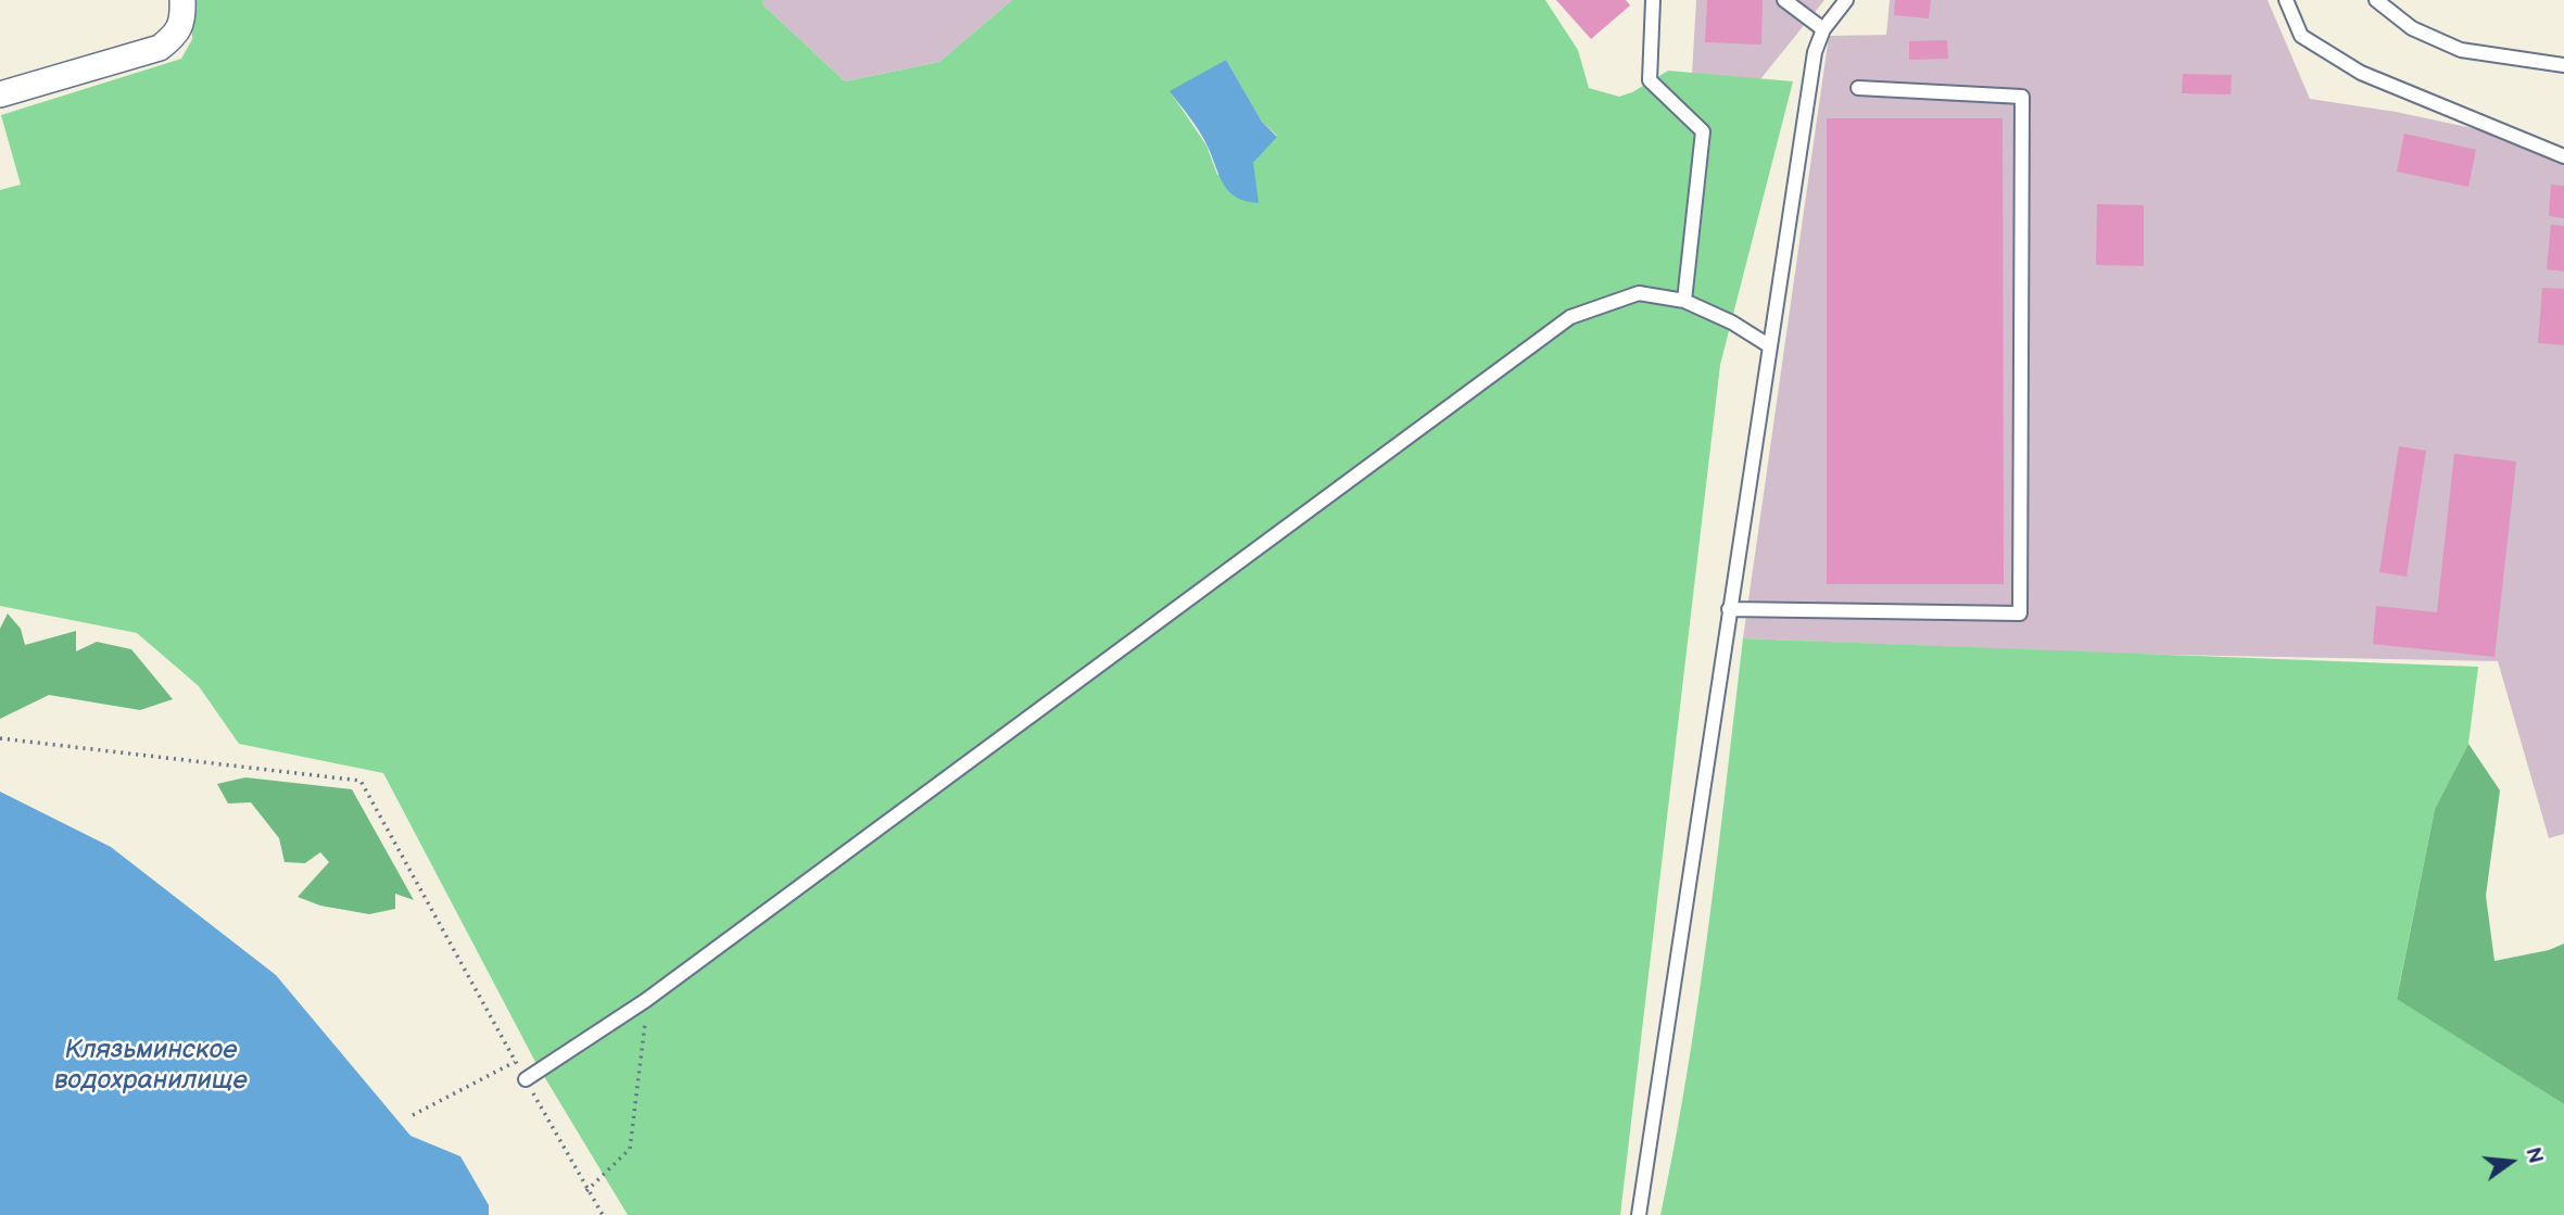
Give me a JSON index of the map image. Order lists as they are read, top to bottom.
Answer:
{
  "water": ["Клязьминское водохранилище"],
  "north": "right"
}
